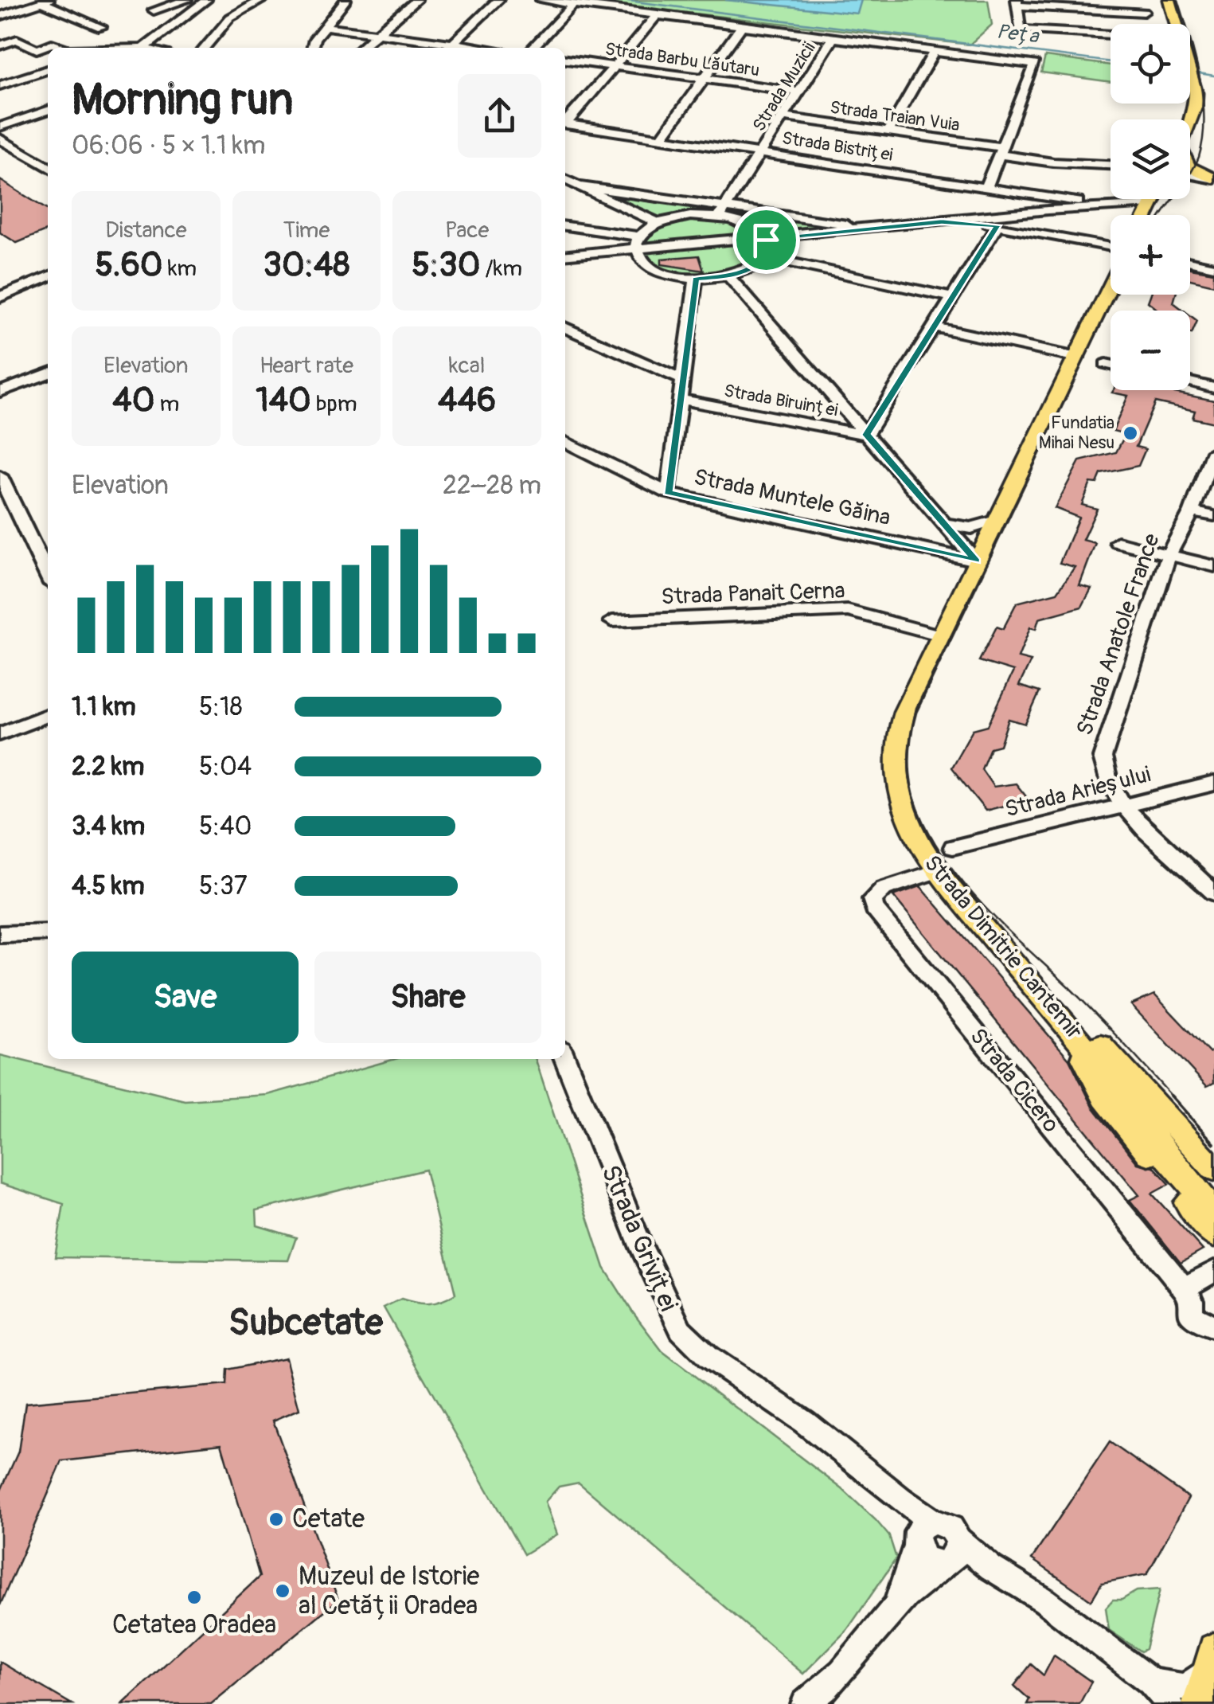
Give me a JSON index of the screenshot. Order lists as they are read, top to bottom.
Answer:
{
  "streets": {
    "main road": ["Strada Dimitrie Cantemir"],
    "street": [
      "Strada Barbu Lăutaru",
      "Strada Muzicii",
      "Strada Traian Vuia",
      "Strada Bistriței",
      "Strada Biruinței",
      "Strada Muntele Găina",
      "Strada Panait Cerna",
      "Strada Anatole France",
      "Strada Arieșului",
      "Strada Cicero",
      "Strada Griviței"
    ]
  },
  "crossings": [
    ["Strada Barbu Lăutaru", "Strada Muzicii"],
    ["Strada Muzicii", "Strada Traian Vuia"],
    ["Strada Muzicii", "Strada Bistriței"],
    ["Strada Muntele Găina", "Strada Dimitrie Cantemir"],
    ["Strada Panait Cerna", "Strada Dimitrie Cantemir"],
    ["Strada Anatole France", "Strada Arieșului"],
    ["Strada Dimitrie Cantemir", "Strada Cicero"]
  ],
  "districts": ["Subcetate"],
  "water": ["Peța"],
  "places": [
    "Fundatia Mihai Nesu",
    "Cetate",
    "Muzeul de Istorie al Cetății Oradea",
    "Cetatea Oradea"
  ],
  "page": {
    "map_buttons": ["+", "−"],
    "heading": ["Morning run", "06:06 · 5 × 1.1 km"],
    "stats": [
      ["Distance", "5.60 km"],
      ["Time", "30:48"],
      ["Pace", "5:30 /km"],
      ["Elevation", "40 m"],
      ["Heart rate", "140 bpm"],
      ["kcal", "446"]
    ],
    "chart": ["Elevation", "22–28 m"],
    "list": [
      {
        "name": "1.1 km",
        "note": "5:18"
      },
      {
        "name": "2.2 km",
        "note": "5:04"
      },
      {
        "name": "3.4 km",
        "note": "5:40"
      },
      {
        "name": "4.5 km",
        "note": "5:37"
      }
    ],
    "buttons": ["Save", "Share"]
  }
}
